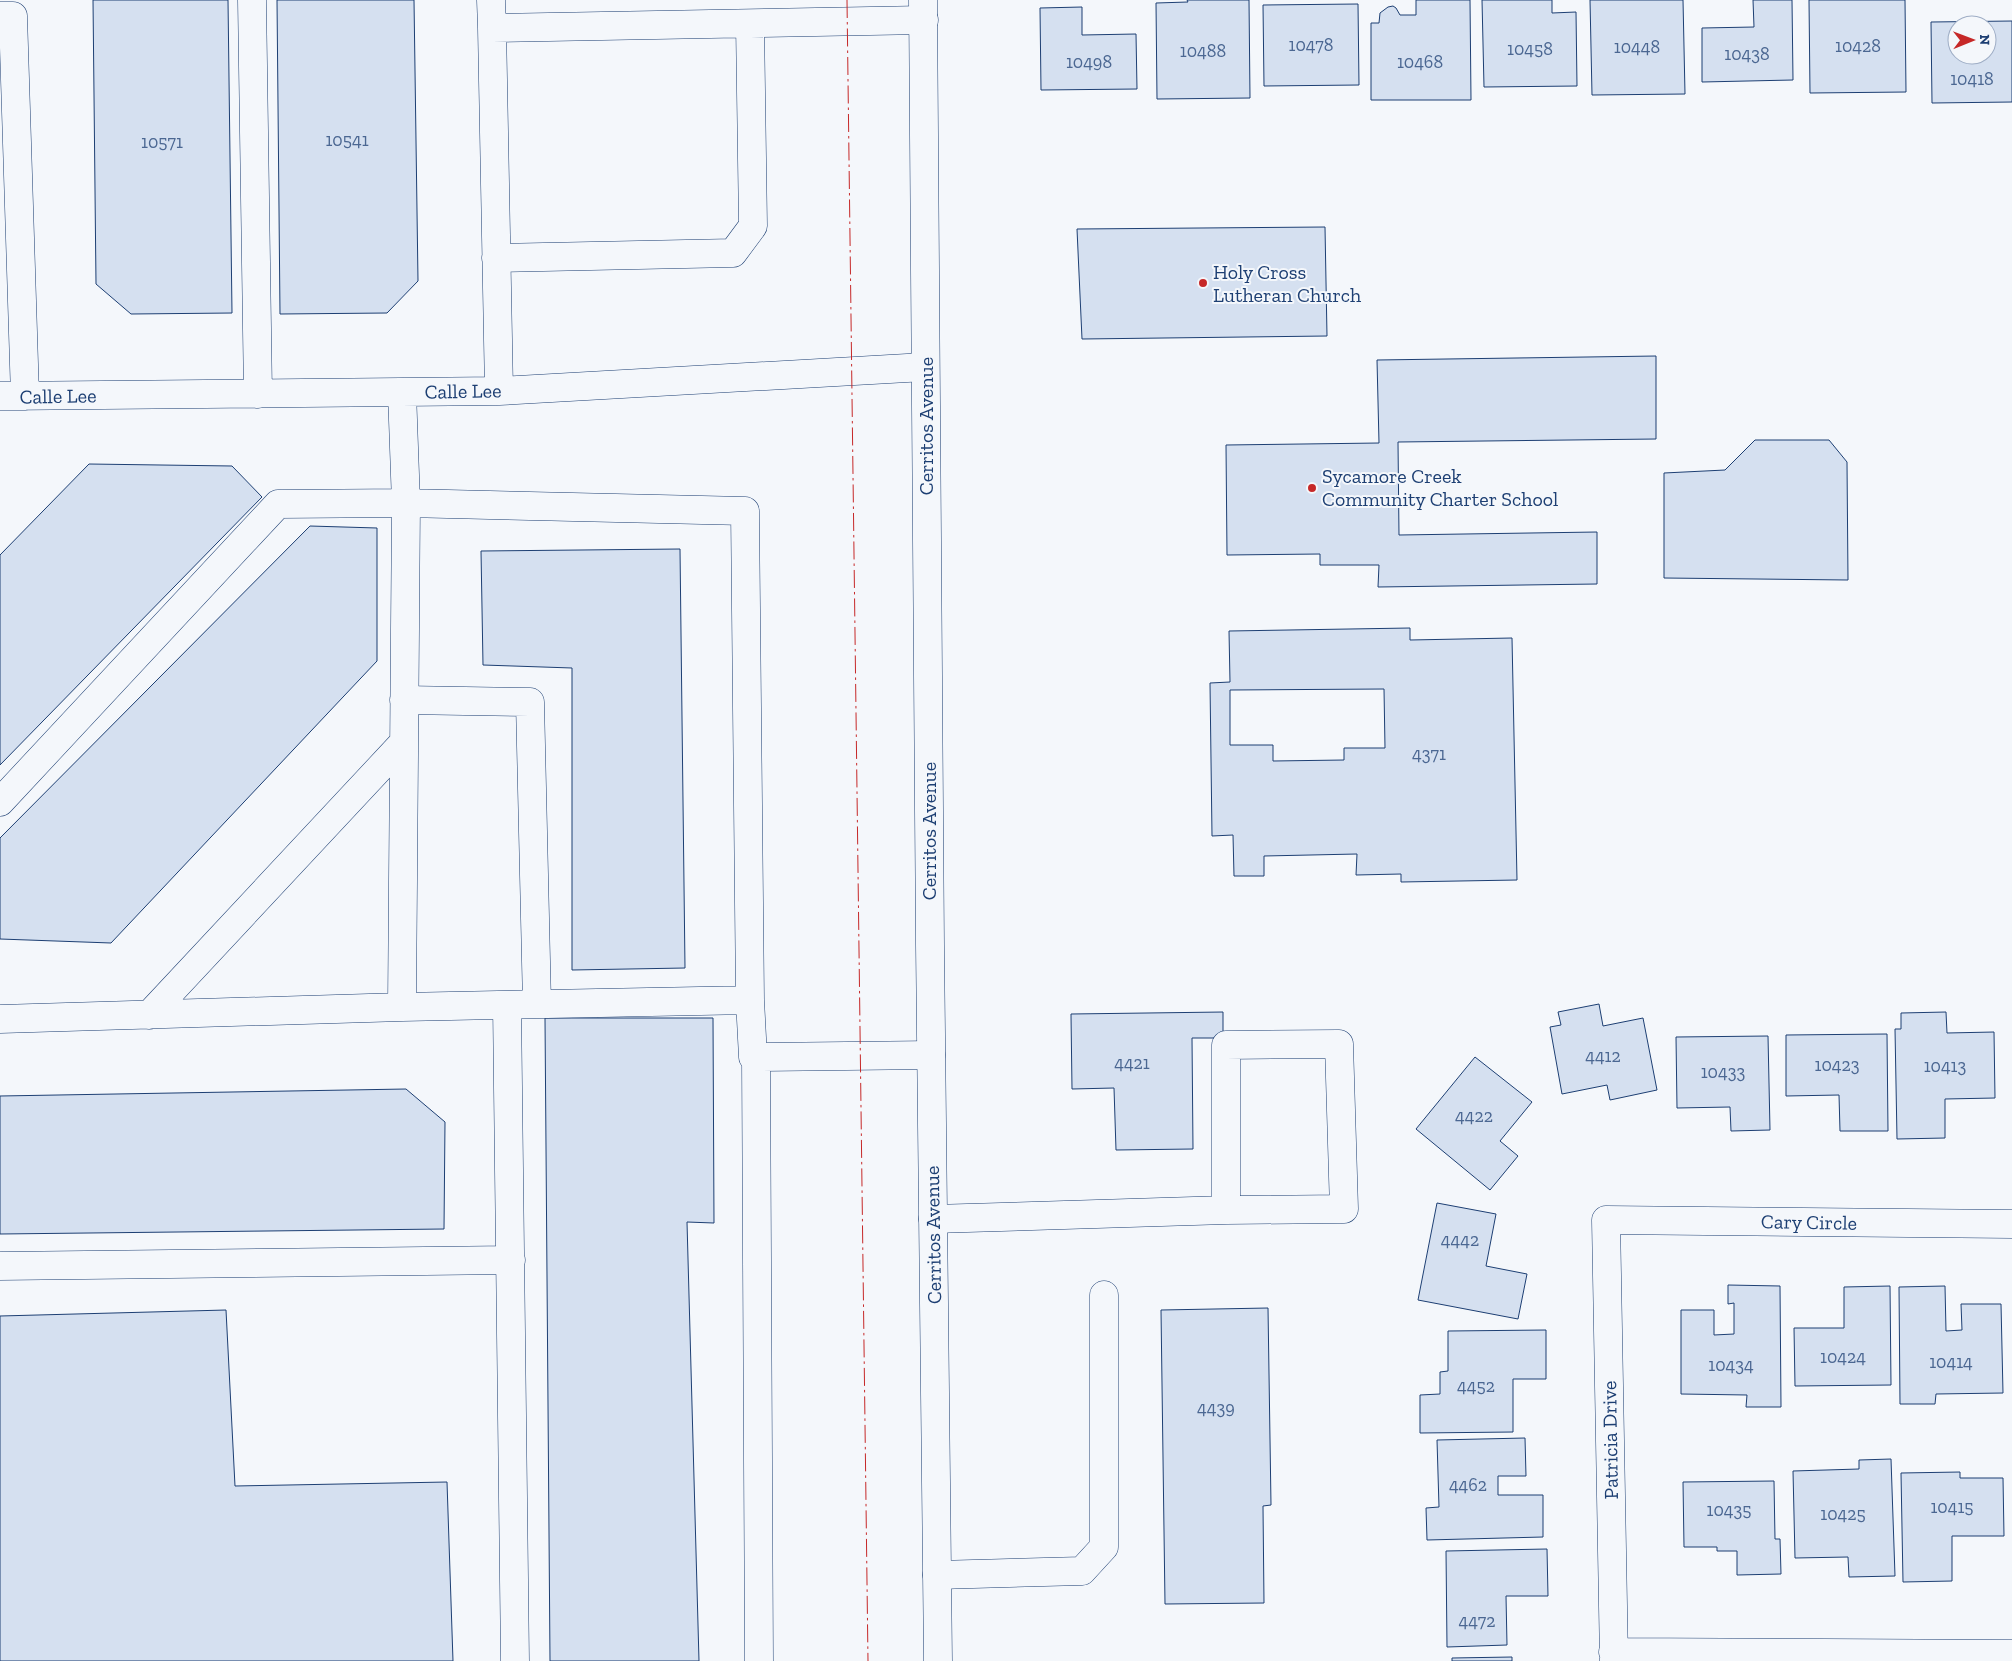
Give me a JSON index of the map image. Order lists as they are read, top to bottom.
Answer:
{
  "streets": {
    "street": [
      "Calle Lee",
      "Cerritos Avenue",
      "Cary Circle",
      "Patricia Drive"
    ]
  },
  "crossings": [
    ["Calle Lee", "Cerritos Avenue"],
    ["Cary Circle", "Patricia Drive"]
  ],
  "places": ["Holy Cross Lutheran Church", "Sycamore Creek Community Charter School"],
  "house_numbers": [
    "10478",
    "10428",
    "10448",
    "10458",
    "10488",
    "10438",
    "10498",
    "10468",
    "10418",
    "10541",
    "10571",
    "4371",
    "4412",
    "4421",
    "10423",
    "10413",
    "10433",
    "4422",
    "4442",
    "10424",
    "10414",
    "10434",
    "4452",
    "4439",
    "4462",
    "10415",
    "10435",
    "10425",
    "4472"
  ],
  "north": "right"
}
